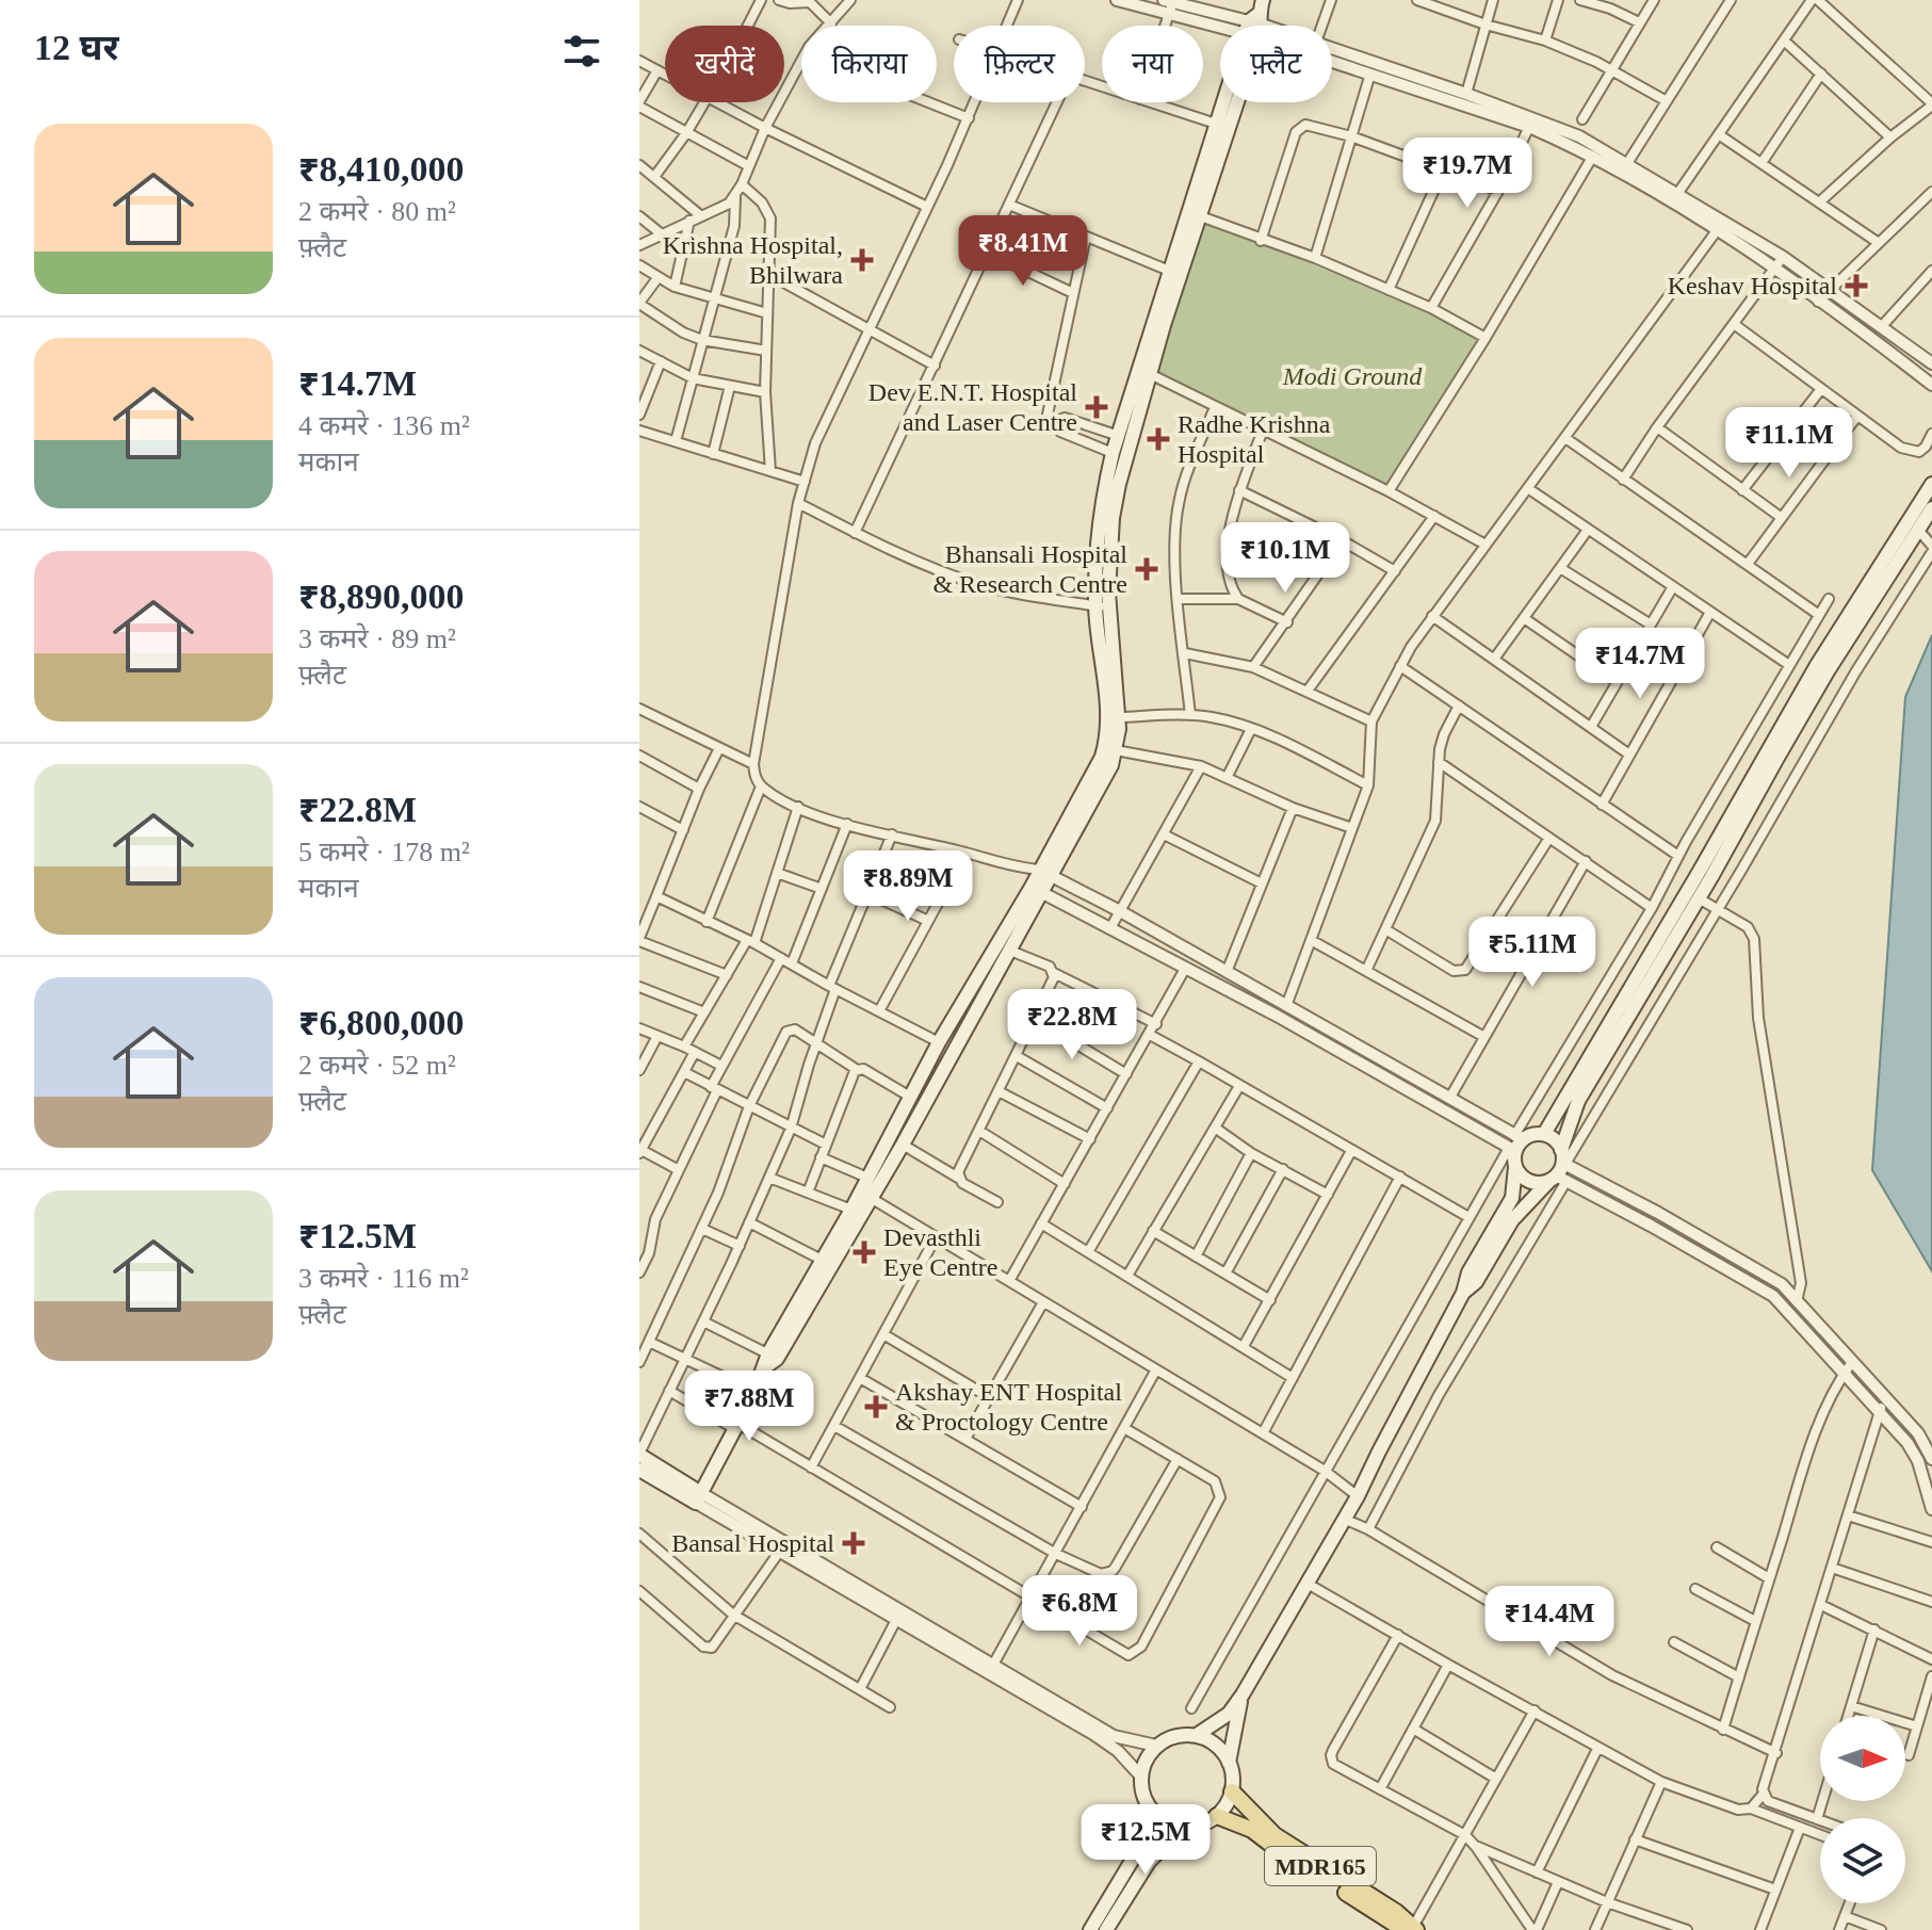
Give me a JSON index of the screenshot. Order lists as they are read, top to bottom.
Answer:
{
  "streets": {
    "main road": ["MDR165"]
  },
  "parks": ["Modi Ground"],
  "places": {
    "health": [
      "Krishna Hospital, Bhilwara",
      "Keshav Hospital",
      "Dev E.N.T. Hospital and Laser Centre",
      "Radhe Krishna Hospital",
      "Bhansali Hospital & Research Centre",
      "Devasthli Eye Centre",
      "Akshay ENT Hospital & Proctology Centre",
      "Bansal Hospital"
    ]
  },
  "north": "right",
  "page": {
    "heading": "12 घर",
    "chip": [
      "खरीदें",
      "किराया",
      "फ़िल्टर",
      "नया",
      "फ़्लैट"
    ],
    "list": [
      {
        "name": "₹8,410,000",
        "note": "2 कमरे · 80 m² · फ़्लैट"
      },
      {
        "name": "₹14.7M",
        "note": "4 कमरे · 136 m² · मकान"
      },
      {
        "name": "₹8,890,000",
        "note": "3 कमरे · 89 m² · फ़्लैट"
      },
      {
        "name": "₹22.8M",
        "note": "5 कमरे · 178 m² · मकान"
      },
      {
        "name": "₹6,800,000",
        "note": "2 कमरे · 52 m² · फ़्लैट"
      },
      {
        "name": "₹12.5M",
        "note": "3 कमरे · 116 m² · फ़्लैट"
      }
    ],
    "price": [
      "₹19.7M",
      "₹8.41M",
      "₹11.1M",
      "₹10.1M",
      "₹14.7M",
      "₹8.89M",
      "₹5.11M",
      "₹22.8M",
      "₹7.88M",
      "₹6.8M",
      "₹14.4M",
      "₹12.5M"
    ]
  }
}
